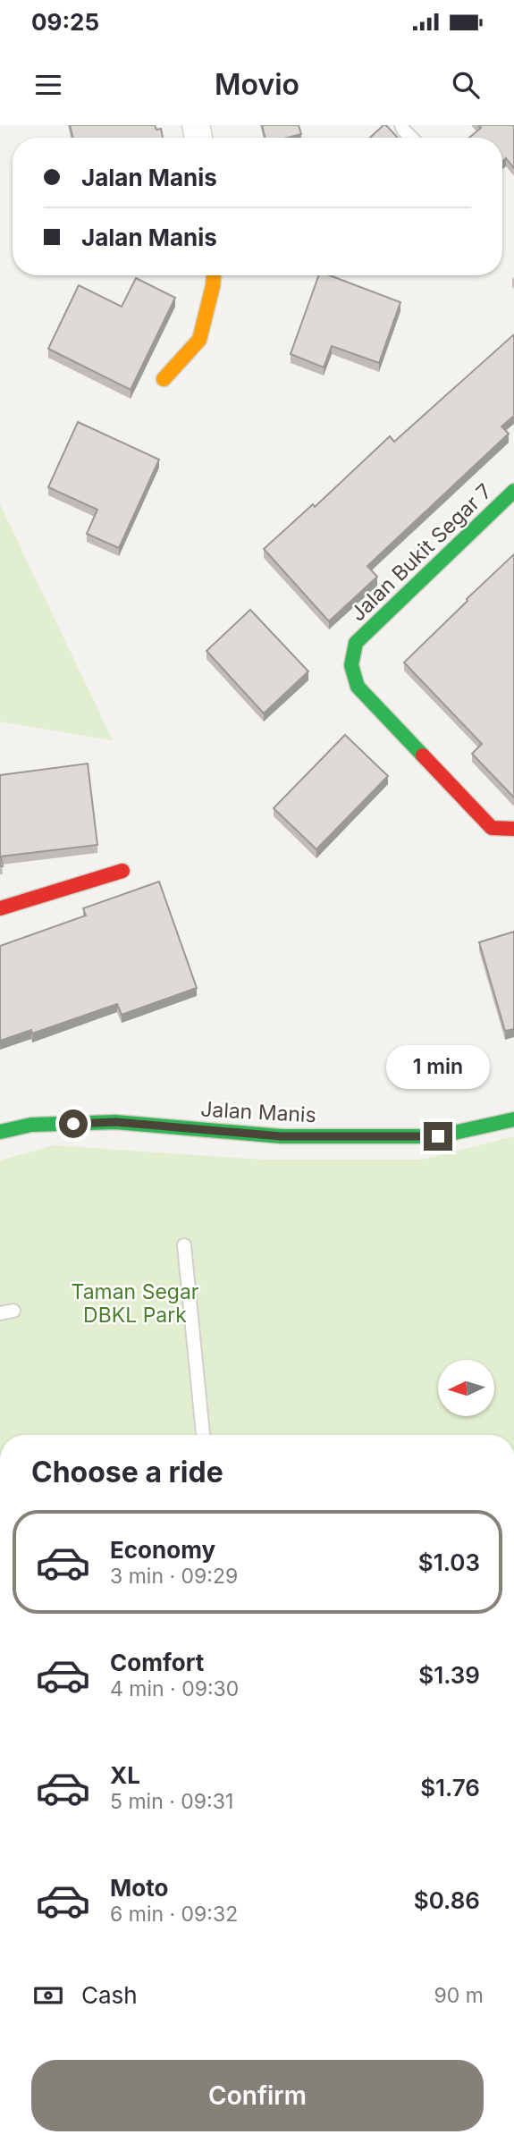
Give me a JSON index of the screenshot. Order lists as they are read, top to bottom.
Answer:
{
  "streets": {
    "street": ["Jalan Bukit Segar 7", "Jalan Manis"]
  },
  "parks": ["Taman Segar DBKL Park"],
  "north": "left",
  "page": {
    "status": "09:25",
    "header": "Movio",
    "banner": ["Jalan Manis", "Jalan Manis"],
    "bubble": "1 min",
    "heading": "Choose a ride",
    "list": [
      {
        "name": "Economy",
        "note": "3 min · 09:29",
        "value": "$1.03"
      },
      {
        "name": "Comfort",
        "note": "4 min · 09:30",
        "value": "$1.39"
      },
      {
        "name": "XL",
        "note": "5 min · 09:31",
        "value": "$1.76"
      },
      {
        "name": "Moto",
        "note": "6 min · 09:32",
        "value": "$0.86"
      }
    ],
    "pay": ["Cash", "90 m"],
    "buttons": "Confirm"
  }
}
